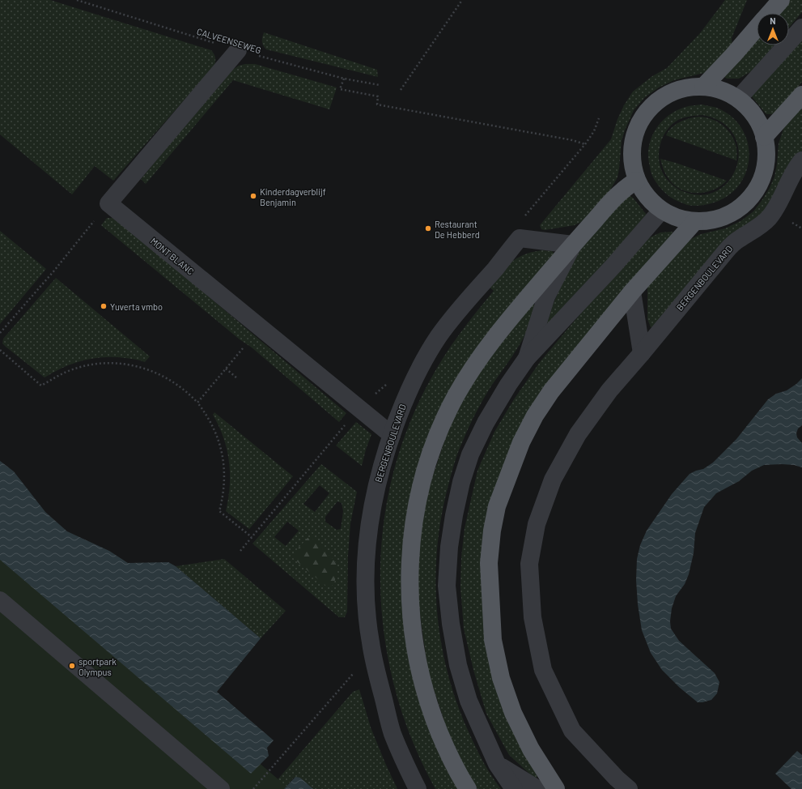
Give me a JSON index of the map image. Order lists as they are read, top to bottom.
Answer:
{
  "streets": {
    "street": ["MONT BLANC", "BERGENBOULEVARD"],
    "path": ["CALVEENSEWEG"]
  },
  "crossings": [
    ["MONT BLANC", "BERGENBOULEVARD"]
  ],
  "places": [
    "Kinderdagverblijf Benjamin",
    "Restaurant De Hebberd",
    "Yuverta vmbo",
    "sportpark Olympus"
  ],
  "north": "top"
}
